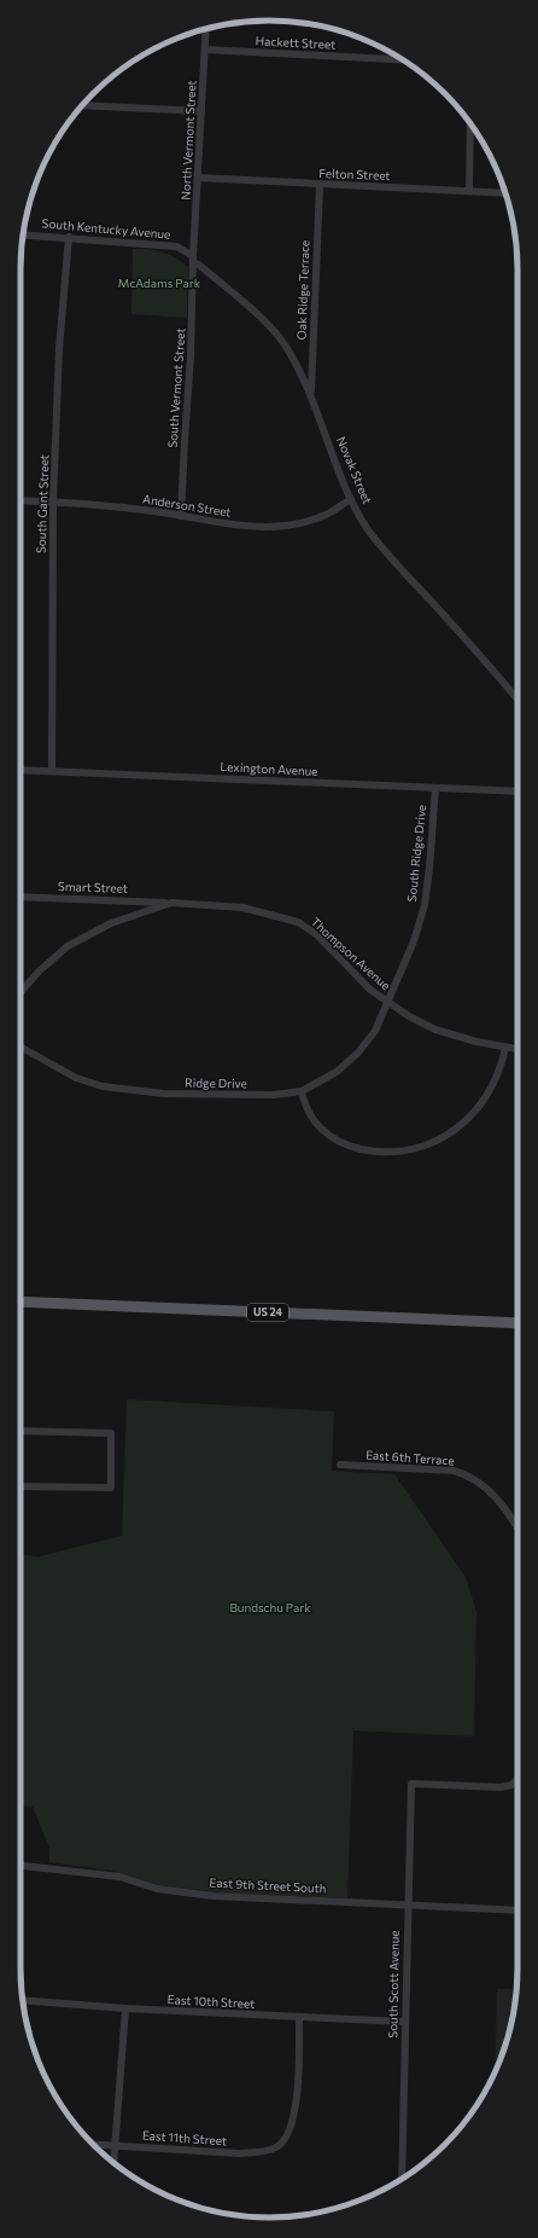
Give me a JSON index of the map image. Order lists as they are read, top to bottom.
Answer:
{
  "streets": {
    "main road": ["US 24"],
    "street": [
      "Hackett Street",
      "North Vermont Street",
      "Felton Street",
      "South Kentucky Avenue",
      "Oak Ridge Terrace",
      "South Vermont Street",
      "Novak Street",
      "South Gant Street",
      "Anderson Street",
      "Lexington Avenue",
      "South Ridge Drive",
      "Smart Street",
      "Thompson Avenue",
      "Ridge Drive",
      "East 6th Terrace",
      "East 9th Street South",
      "South Scott Avenue",
      "East 10th Street",
      "East 11th Street"
    ]
  },
  "crossings": [
    ["Hackett Street", "North Vermont Street"],
    ["North Vermont Street", "Felton Street"],
    ["North Vermont Street", "South Kentucky Avenue"],
    ["North Vermont Street", "South Vermont Street"],
    ["North Vermont Street", "Novak Street"],
    ["Felton Street", "Oak Ridge Terrace"],
    ["South Kentucky Avenue", "South Vermont Street"],
    ["South Kentucky Avenue", "Novak Street"],
    ["South Kentucky Avenue", "South Gant Street"],
    ["Oak Ridge Terrace", "Novak Street"],
    ["South Vermont Street", "Novak Street"],
    ["South Vermont Street", "Anderson Street"],
    ["Novak Street", "Anderson Street"],
    ["South Gant Street", "Anderson Street"],
    ["South Gant Street", "Lexington Avenue"],
    ["Lexington Avenue", "South Ridge Drive"],
    ["South Ridge Drive", "Thompson Avenue"],
    ["South Ridge Drive", "Ridge Drive"],
    ["Smart Street", "Thompson Avenue"],
    ["Thompson Avenue", "Ridge Drive"],
    ["East 9th Street South", "South Scott Avenue"],
    ["South Scott Avenue", "East 10th Street"],
    ["East 10th Street", "East 11th Street"]
  ],
  "parks": ["McAdams Park", "Bundschu Park"]
}
